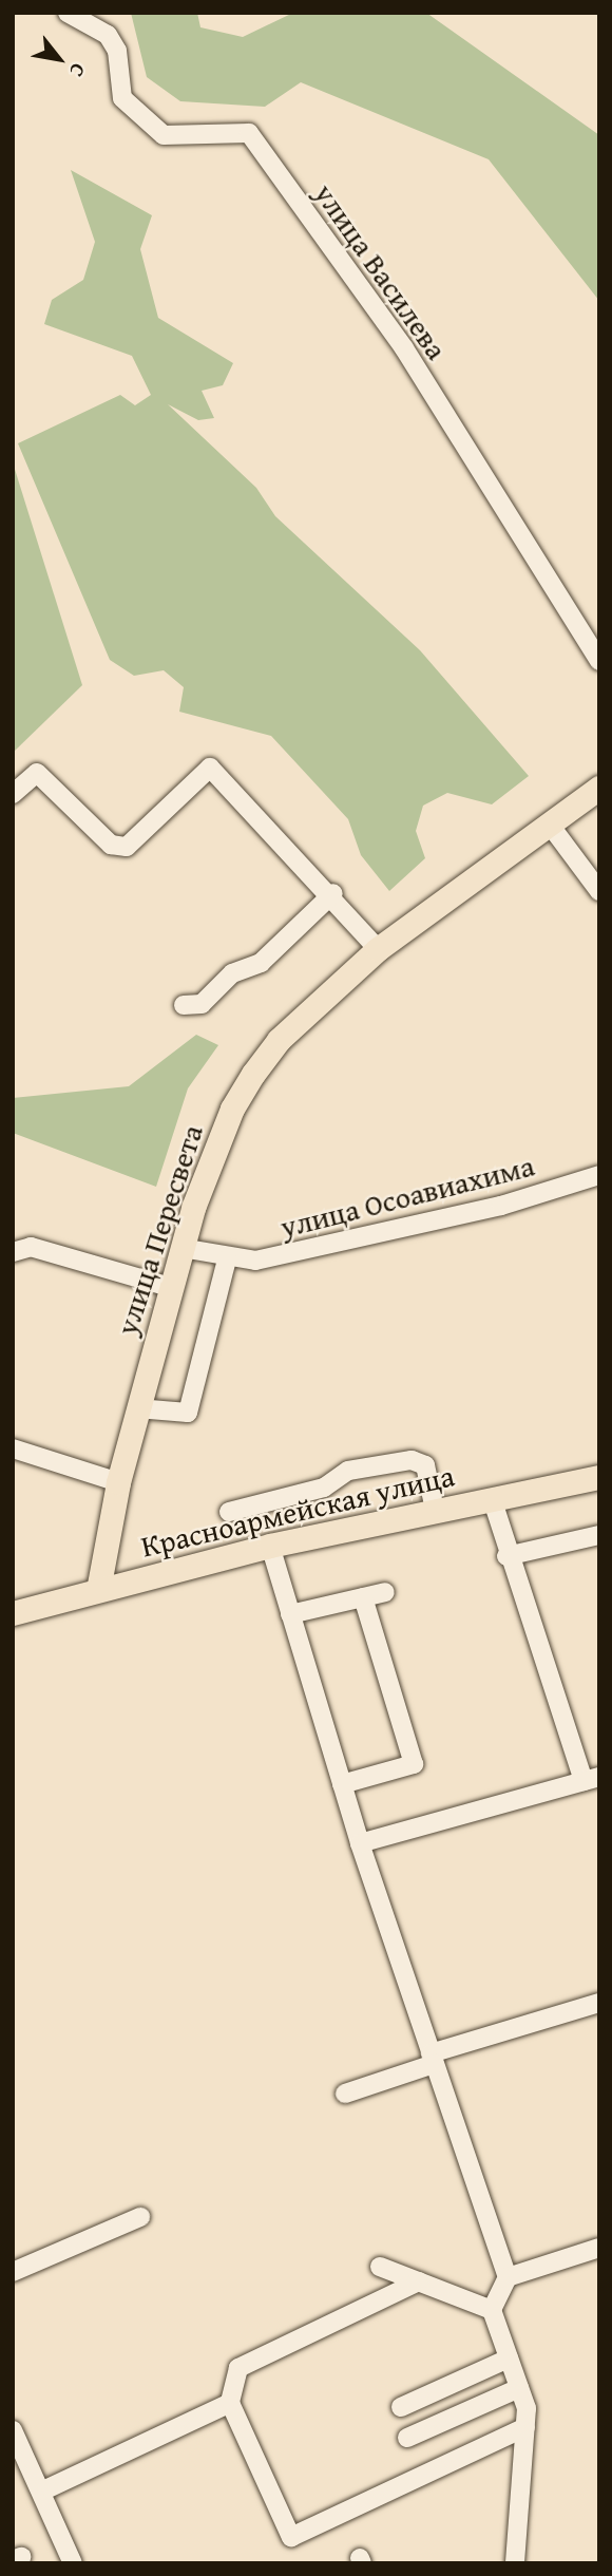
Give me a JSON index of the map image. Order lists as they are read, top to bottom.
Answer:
{
  "streets": {
    "main road": ["улица Пересвета", "Красноармейская улица"],
    "street": ["улица Василева", "улица Осоавиахима"]
  },
  "crossings": [
    ["улица Осоавиахима", "улица Пересвета"],
    ["улица Пересвета", "Красноармейская улица"]
  ],
  "north": "bottom right"
}
